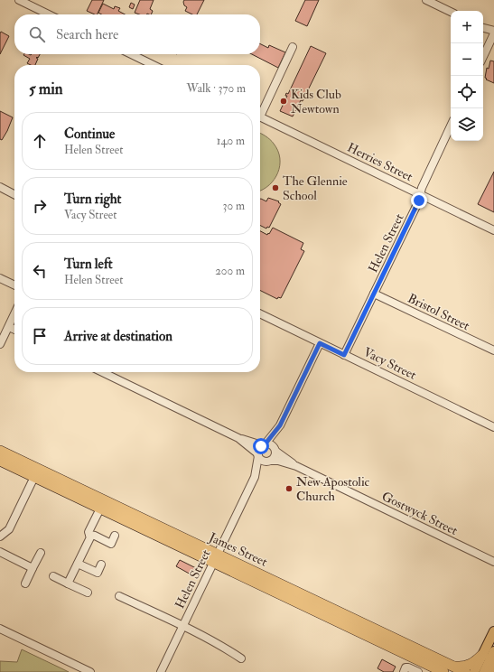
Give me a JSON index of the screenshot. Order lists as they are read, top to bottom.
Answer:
{
  "streets": {
    "highway": ["James Street"],
    "street": [
      "Herries Street",
      "Helen Street",
      "Bristol Street",
      "Vacy Street",
      "Gostwyck Street"
    ]
  },
  "crossings": [
    ["Herries Street", "Helen Street"],
    ["Helen Street", "Bristol Street"],
    ["Helen Street", "Vacy Street"],
    ["Helen Street", "Gostwyck Street"],
    ["Helen Street", "James Street"]
  ],
  "places": ["Kids Club Newtown", "The Glennie School", "New Apostolic Church"],
  "page": {
    "map_buttons": ["+", "−"],
    "search": "Search here",
    "heading": ["5 min", "Walk · 370 m"],
    "list": [
      ["Continue", "Helen Street", "140 m"],
      ["Turn right", "Vacy Street", "30 m"],
      ["Turn left", "Helen Street", "200 m"],
      "Arrive at destination"
    ]
  }
}
